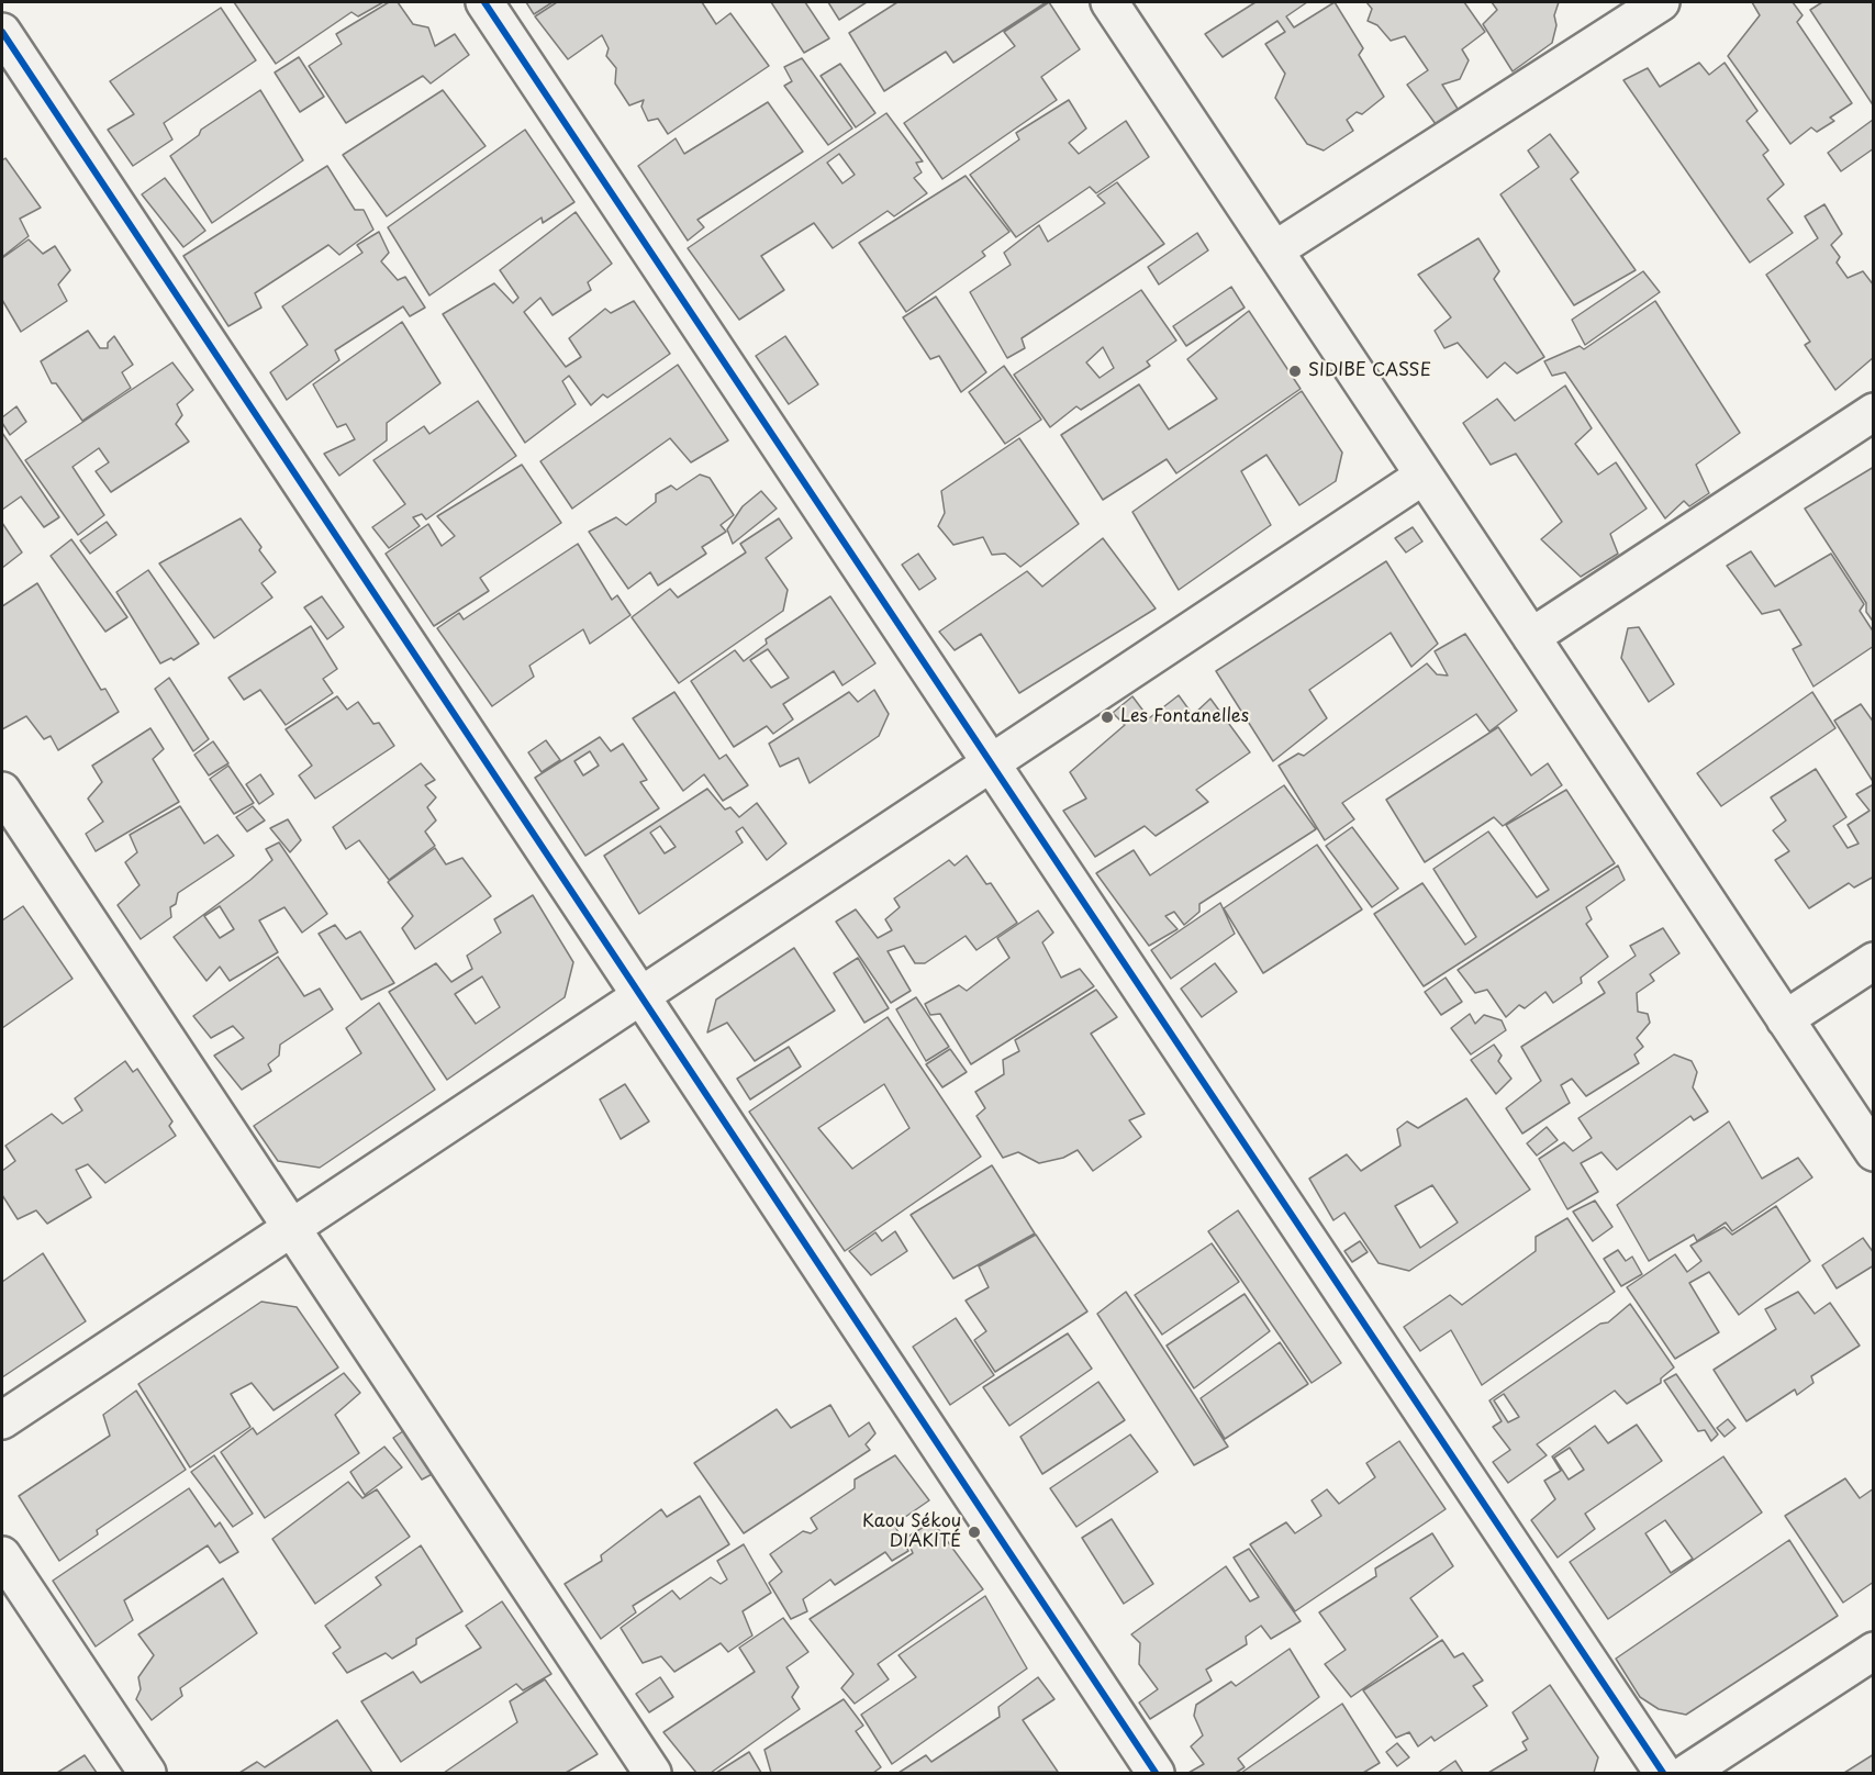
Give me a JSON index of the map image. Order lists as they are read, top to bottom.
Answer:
{
  "places": ["SIDIBE CASSE", "Les Fontanelles", "Kaou Sékou DIAKITÉ"]
}
